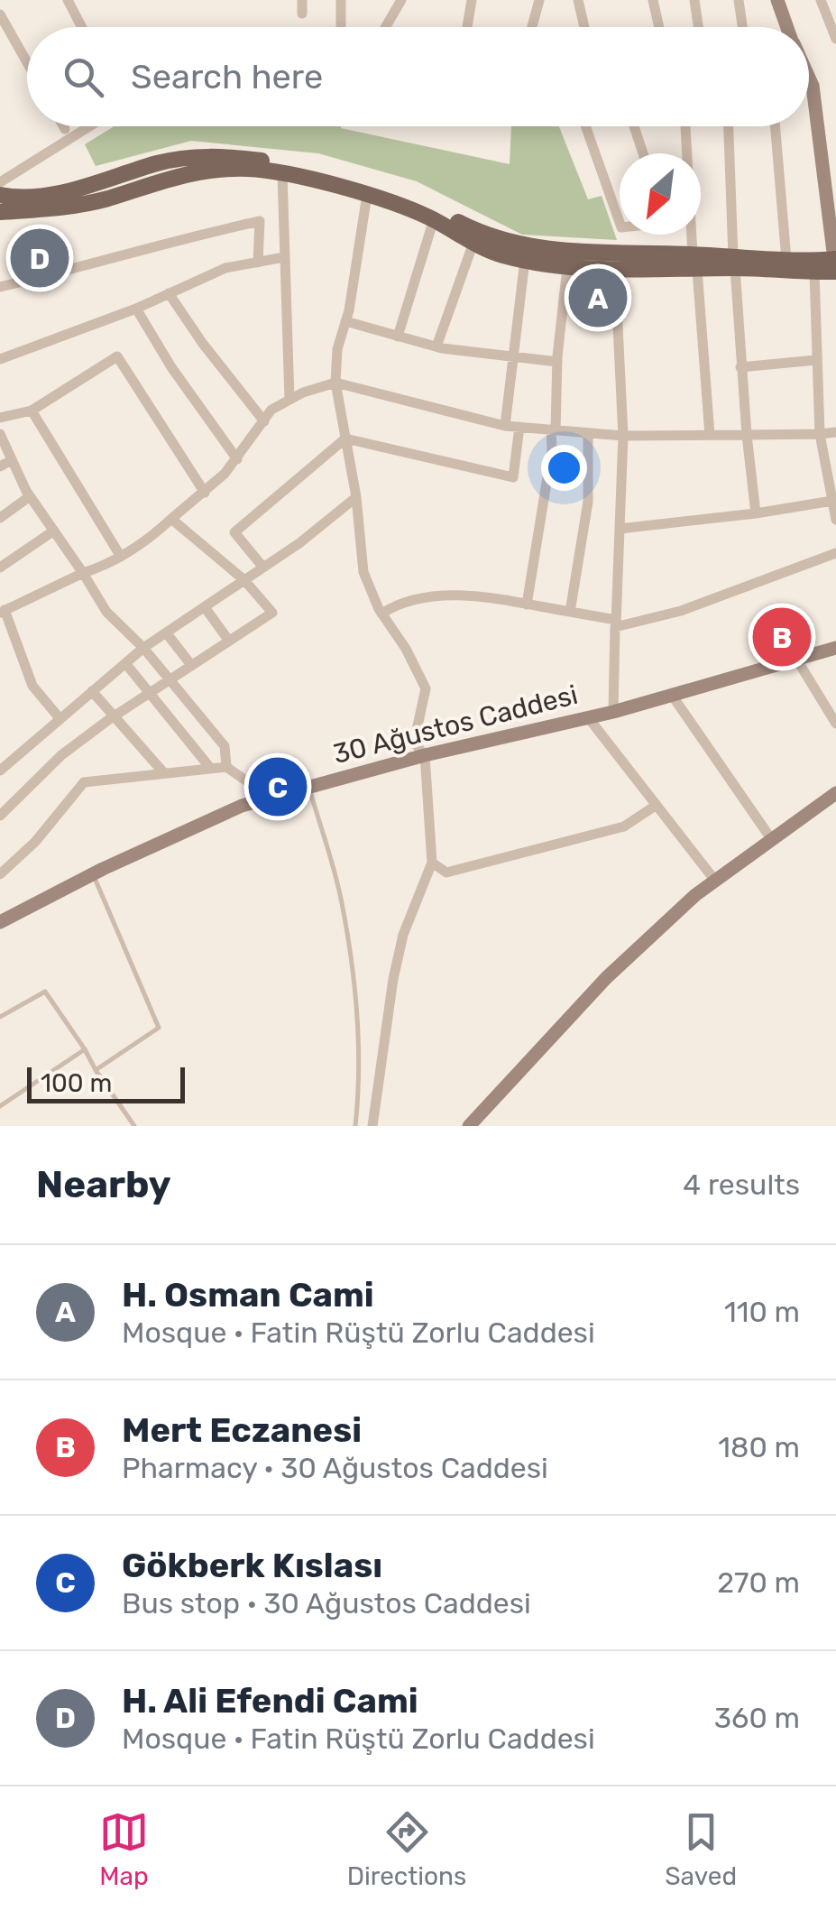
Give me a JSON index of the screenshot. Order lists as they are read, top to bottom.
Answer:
{
  "streets": {
    "main road": ["30 Ağustos Caddesi"]
  },
  "scale_bar": "100 m",
  "north": "bottom left",
  "page": {
    "search": "Search here",
    "pins": [
      "D",
      "A",
      "B",
      "C"
    ],
    "scale": "100 m",
    "heading": ["Nearby", "4 results"],
    "list": [
      {
        "mark": "A",
        "name": "H. Osman Cami",
        "note": "Mosque · Fatin Rüştü Zorlu Caddesi",
        "value": "110 m"
      },
      {
        "mark": "B",
        "name": "Mert Eczanesi",
        "note": "Pharmacy · 30 Ağustos Caddesi",
        "value": "180 m"
      },
      {
        "mark": "C",
        "name": "Gökberk Kıslası",
        "note": "Bus stop · 30 Ağustos Caddesi",
        "value": "270 m"
      },
      {
        "mark": "D",
        "name": "H. Ali Efendi Cami",
        "note": "Mosque · Fatin Rüştü Zorlu Caddesi",
        "value": "360 m"
      }
    ],
    "nav": ["Map", "Directions", "Saved"]
  }
}
